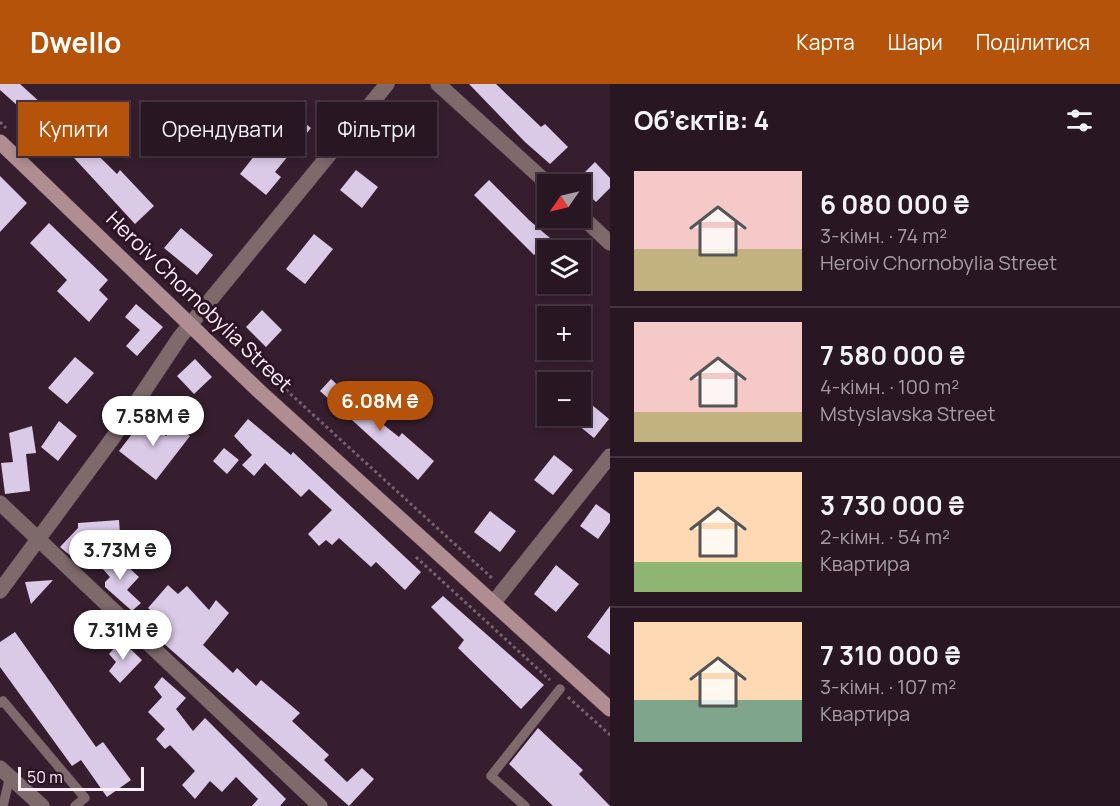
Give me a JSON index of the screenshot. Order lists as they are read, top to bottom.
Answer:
{
  "streets": {
    "main road": ["Heroiv Chornobylia Street"]
  },
  "scale_bar": "50 m",
  "north": "bottom left",
  "page": {
    "header": "Dwello",
    "nav": ["Карта", "Шари", "Поділитися"],
    "heading": "Об’єктів: 4",
    "chip": ["Купити", "Орендувати", "Фільтри"],
    "list": [
      {
        "name": "6 080 000 ₴",
        "note": "3-кімн. · 74 m² · Heroiv Chornobylia Street"
      },
      {
        "name": "7 580 000 ₴",
        "note": "4-кімн. · 100 m² · Mstyslavska Street"
      },
      {
        "name": "3 730 000 ₴",
        "note": "2-кімн. · 54 m² · Квартира"
      },
      {
        "name": "7 310 000 ₴",
        "note": "3-кімн. · 107 m² · Квартира"
      }
    ],
    "map_buttons": ["+", "−"],
    "price": [
      "6.08M ₴",
      "7.58M ₴",
      "3.73M ₴",
      "7.31M ₴"
    ],
    "scale": "50 m"
  }
}
